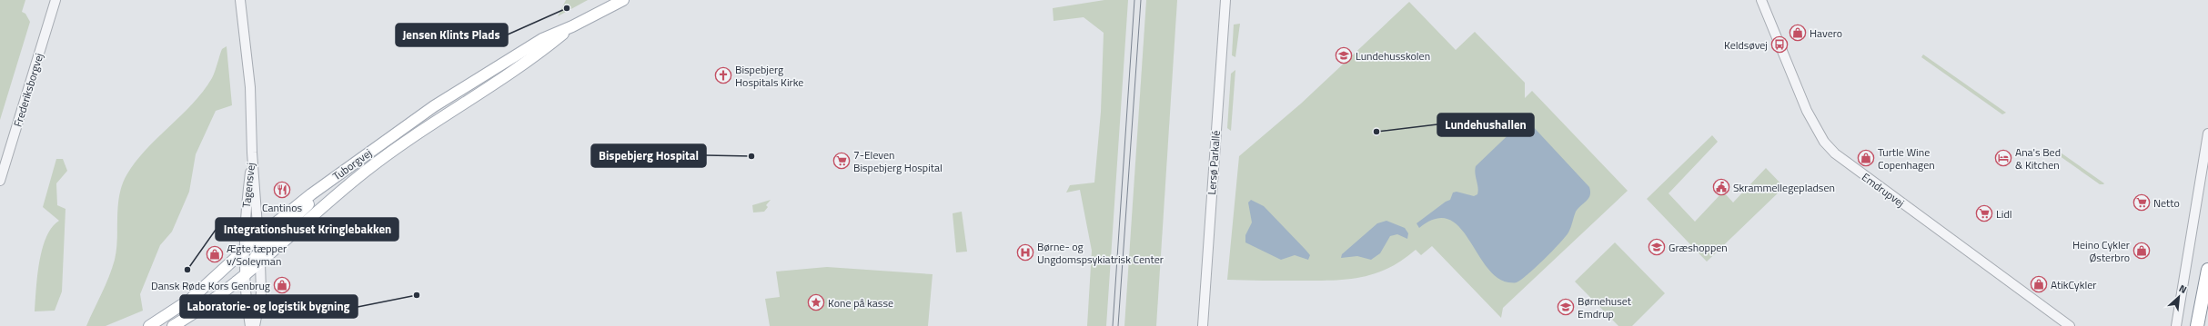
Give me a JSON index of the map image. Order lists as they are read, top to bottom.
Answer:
{
  "streets": {
    "main road": ["Tuborgvej"],
    "street": [
      "Frederiksborgvej",
      "Lersø Parkallé",
      "Tagensvej",
      "Emdrupvej"
    ]
  },
  "crossings": [
    ["Tuborgvej", "Tagensvej"]
  ],
  "places": {
    "other": [
      "Jensen Klints Plads",
      "Lundehushallen",
      "Bispebjerg Hospital",
      "Integrationshuset Kringlebakken",
      "Laboratorie- og logistik bygning"
    ],
    "shop": [
      "Havero",
      "Turtle Wine Copenhagen",
      "Heino Cykler Østerbro",
      "Ægte tæpper v/Soleyman",
      "AtikCykler",
      "Dansk Røde Kors Genbrug"
    ],
    "bus stop": ["Keldsøvej"],
    "school or university": ["Lundehusskolen", "Græshoppen", "Børnehuset Emdrup"],
    "church": ["Bispebjerg Hospitals Kirke"],
    "hotel": ["Ana's Bed & Kitchen"],
    "supermarket": ["7-Eleven Bispebjerg Hospital", "Netto", "Lidl"],
    "public building": ["Skrammellegepladsen"],
    "restaurant": ["Cantinos"],
    "hospital": ["Børne- og Ungdomspsykiatrisk Center"],
    "place": ["Kone på kasse"]
  },
  "north": "top right"
}
